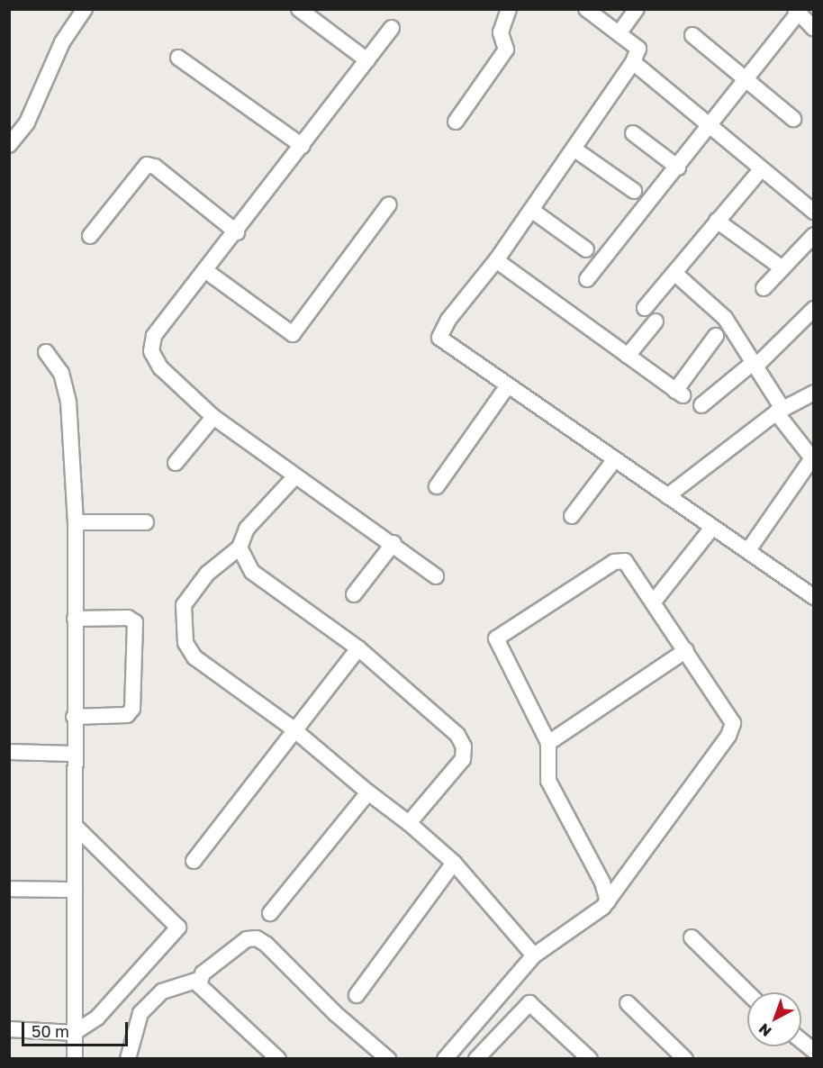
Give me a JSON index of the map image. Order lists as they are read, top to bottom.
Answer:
{
  "scale_bar": "50 m",
  "north": "bottom left"
}
